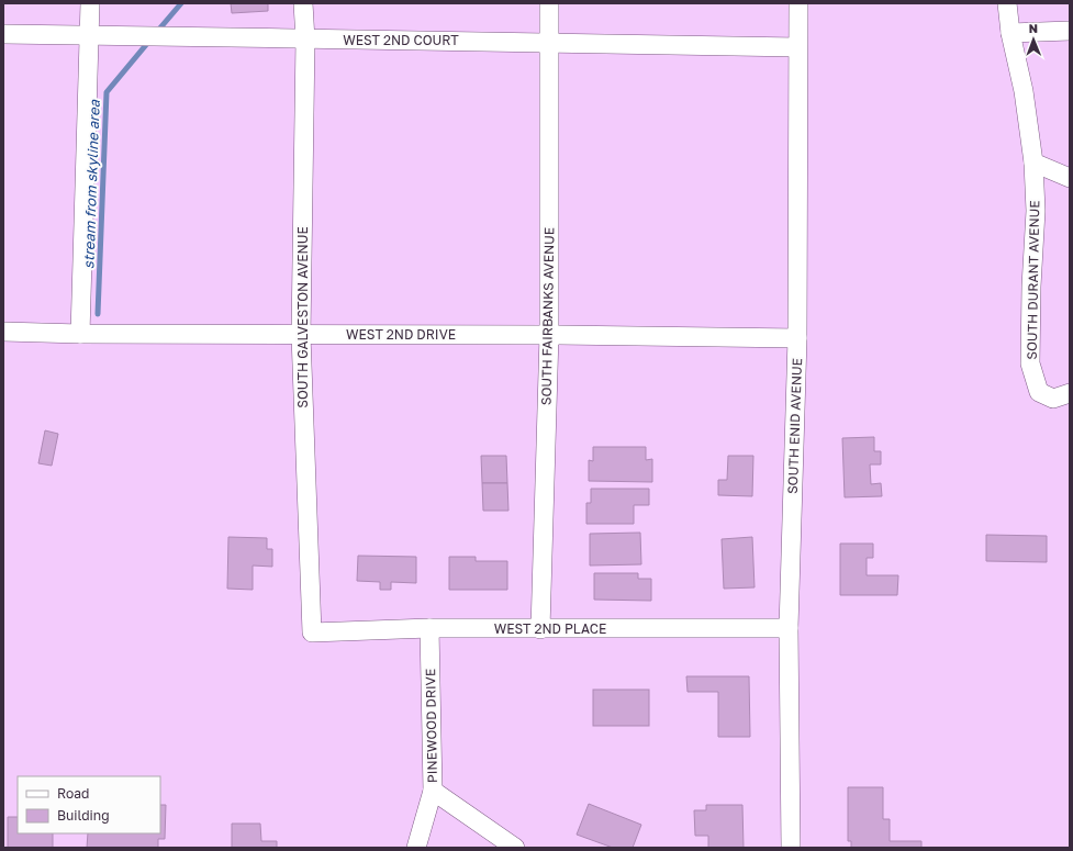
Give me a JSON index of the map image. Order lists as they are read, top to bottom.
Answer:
{
  "streets": {
    "street": [
      "WEST 2ND COURT",
      "SOUTH DURANT AVENUE",
      "SOUTH FAIRBANKS AVENUE",
      "SOUTH GALVESTON AVENUE",
      "WEST 2ND DRIVE",
      "SOUTH ENID AVENUE",
      "WEST 2ND PLACE",
      "PINEWOOD DRIVE"
    ]
  },
  "crossings": [
    ["WEST 2ND COURT", "SOUTH FAIRBANKS AVENUE"],
    ["WEST 2ND COURT", "SOUTH GALVESTON AVENUE"],
    ["WEST 2ND COURT", "SOUTH ENID AVENUE"],
    ["SOUTH FAIRBANKS AVENUE", "WEST 2ND DRIVE"],
    ["SOUTH FAIRBANKS AVENUE", "WEST 2ND PLACE"],
    ["SOUTH GALVESTON AVENUE", "WEST 2ND DRIVE"],
    ["SOUTH GALVESTON AVENUE", "WEST 2ND PLACE"],
    ["WEST 2ND DRIVE", "SOUTH ENID AVENUE"],
    ["SOUTH ENID AVENUE", "WEST 2ND PLACE"],
    ["WEST 2ND PLACE", "PINEWOOD DRIVE"]
  ],
  "water": ["stream from skyline area"],
  "legend": ["Road", "Building"],
  "north": "top"
}
